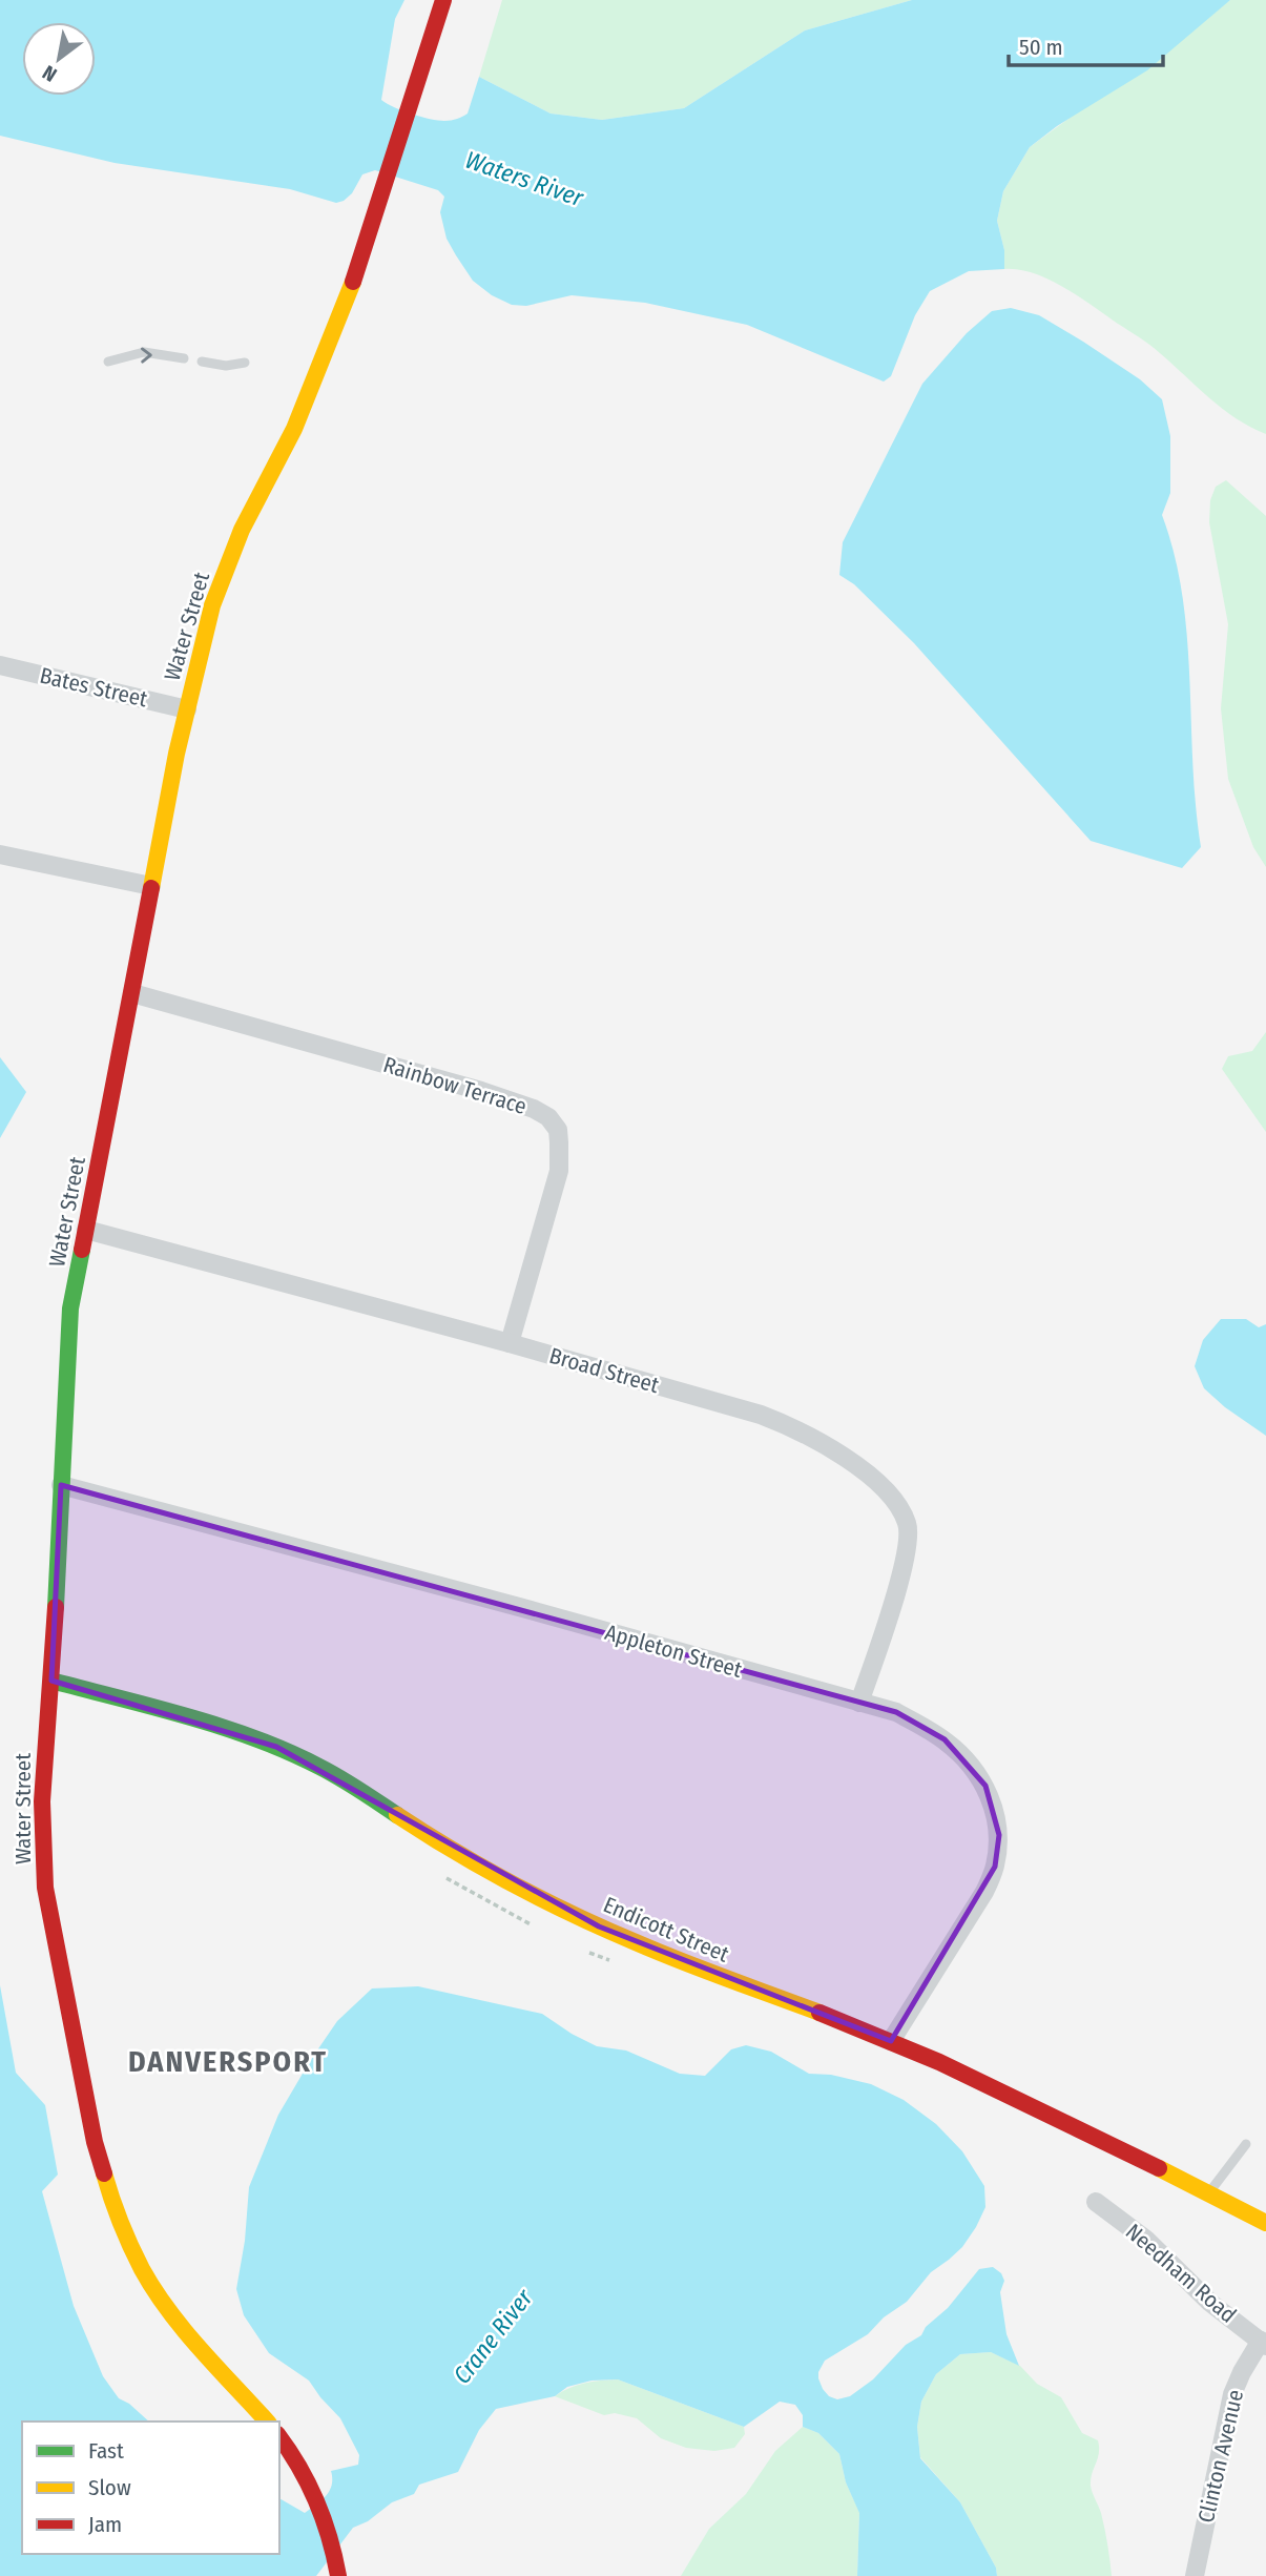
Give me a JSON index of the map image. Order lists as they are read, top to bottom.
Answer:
{
  "streets": {
    "main road": ["Water Street", "Endicott Street"],
    "street": [
      "Bates Street",
      "Rainbow Terrace",
      "Broad Street",
      "Appleton Street",
      "Needham Road",
      "Clinton Avenue"
    ]
  },
  "crossings": [
    ["Water Street", "Bates Street"],
    ["Water Street", "Rainbow Terrace"],
    ["Water Street", "Broad Street"],
    ["Water Street", "Appleton Street"],
    ["Water Street", "Endicott Street"],
    ["Rainbow Terrace", "Broad Street"],
    ["Broad Street", "Appleton Street"],
    ["Appleton Street", "Endicott Street"],
    ["Needham Road", "Clinton Avenue"]
  ],
  "districts": ["DANVERSPORT"],
  "water": ["Waters River", "Crane River"],
  "legend": ["Fast", "Slow", "Jam"],
  "scale_bar": "50 m",
  "north": "bottom left"
}
